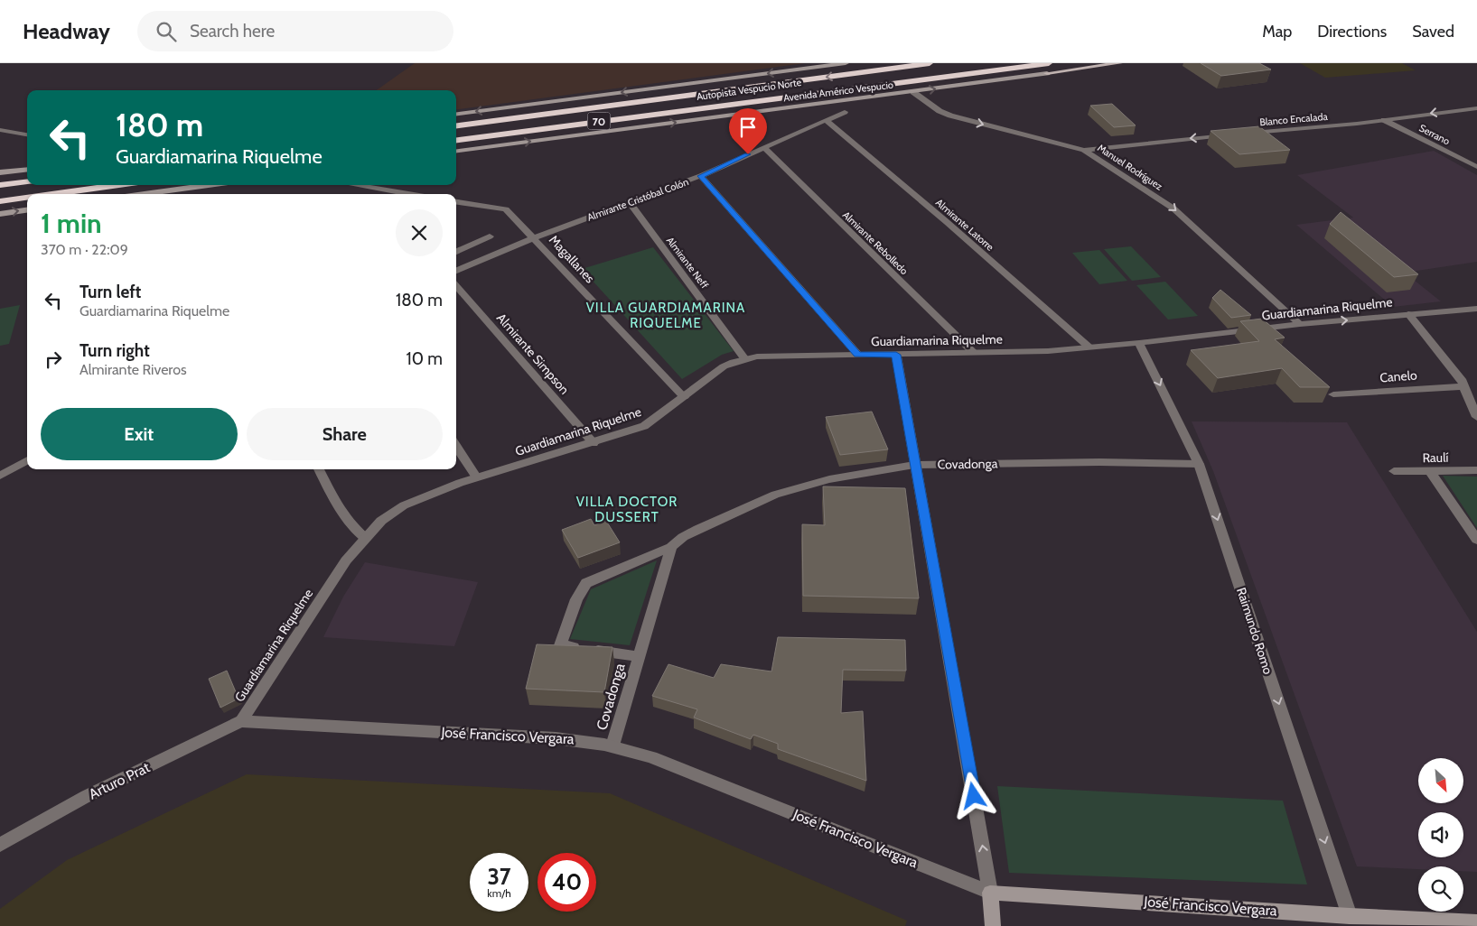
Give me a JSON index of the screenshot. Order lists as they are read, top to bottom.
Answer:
{
  "streets": {
    "highway": ["Autopista Vespucio Norte", "70"],
    "main road": ["Avenida Américo Vespucio", "José Francisco Vergara"],
    "street": [
      "Blanco Encalada",
      "Serrano",
      "Manuel Rodríguez",
      "Almirante Cristóbal Colón",
      "Almirante Latorre",
      "Almirante Rebolledo",
      "Magallanes",
      "Almirante Neff",
      "Guardiamarina Riquelme",
      "Almirante Simpson",
      "Canelo",
      "Raulí",
      "Covadonga",
      "Raimundo Romo",
      "Arturo Prat"
    ]
  },
  "crossings": [
    ["Avenida Américo Vespucio", "Manuel Rodríguez"],
    ["Blanco Encalada", "Serrano"],
    ["Manuel Rodríguez", "Guardiamarina Riquelme"],
    ["Almirante Cristóbal Colón", "Almirante Latorre"],
    ["Almirante Cristóbal Colón", "Almirante Rebolledo"],
    ["Almirante Cristóbal Colón", "Magallanes"],
    ["Almirante Cristóbal Colón", "Almirante Neff"],
    ["Almirante Latorre", "Guardiamarina Riquelme"],
    ["Almirante Rebolledo", "Guardiamarina Riquelme"],
    ["Magallanes", "Guardiamarina Riquelme"],
    ["Almirante Neff", "Guardiamarina Riquelme"],
    ["Guardiamarina Riquelme", "Almirante Simpson"],
    ["Guardiamarina Riquelme", "Raimundo Romo"],
    ["Guardiamarina Riquelme", "José Francisco Vergara"],
    ["Guardiamarina Riquelme", "Arturo Prat"],
    ["Covadonga", "Raimundo Romo"],
    ["Covadonga", "José Francisco Vergara"],
    ["Raimundo Romo", "José Francisco Vergara"],
    ["José Francisco Vergara", "Arturo Prat"]
  ],
  "one_way": ["Blanco Encalada", "Manuel Rodríguez", "Raimundo Romo"],
  "districts": ["VILLA GUARDIAMARINA RIQUELME", "VILLA DOCTOR DUSSERT"],
  "north": "bottom right",
  "page": {
    "header": "Headway",
    "search": "Search here",
    "nav": ["Map", "Directions", "Saved"],
    "turn": ["180 m", "Guardiamarina Riquelme"],
    "heading": ["1 min", "370 m · 22:09"],
    "list": [
      {
        "name": "Turn left",
        "note": "Guardiamarina Riquelme",
        "value": "180 m"
      },
      {
        "name": "Turn right",
        "note": "Almirante Riveros",
        "value": "10 m"
      }
    ],
    "buttons": ["Exit", "Share"],
    "speed": "37 km/h",
    "limit": "40"
  }
}
